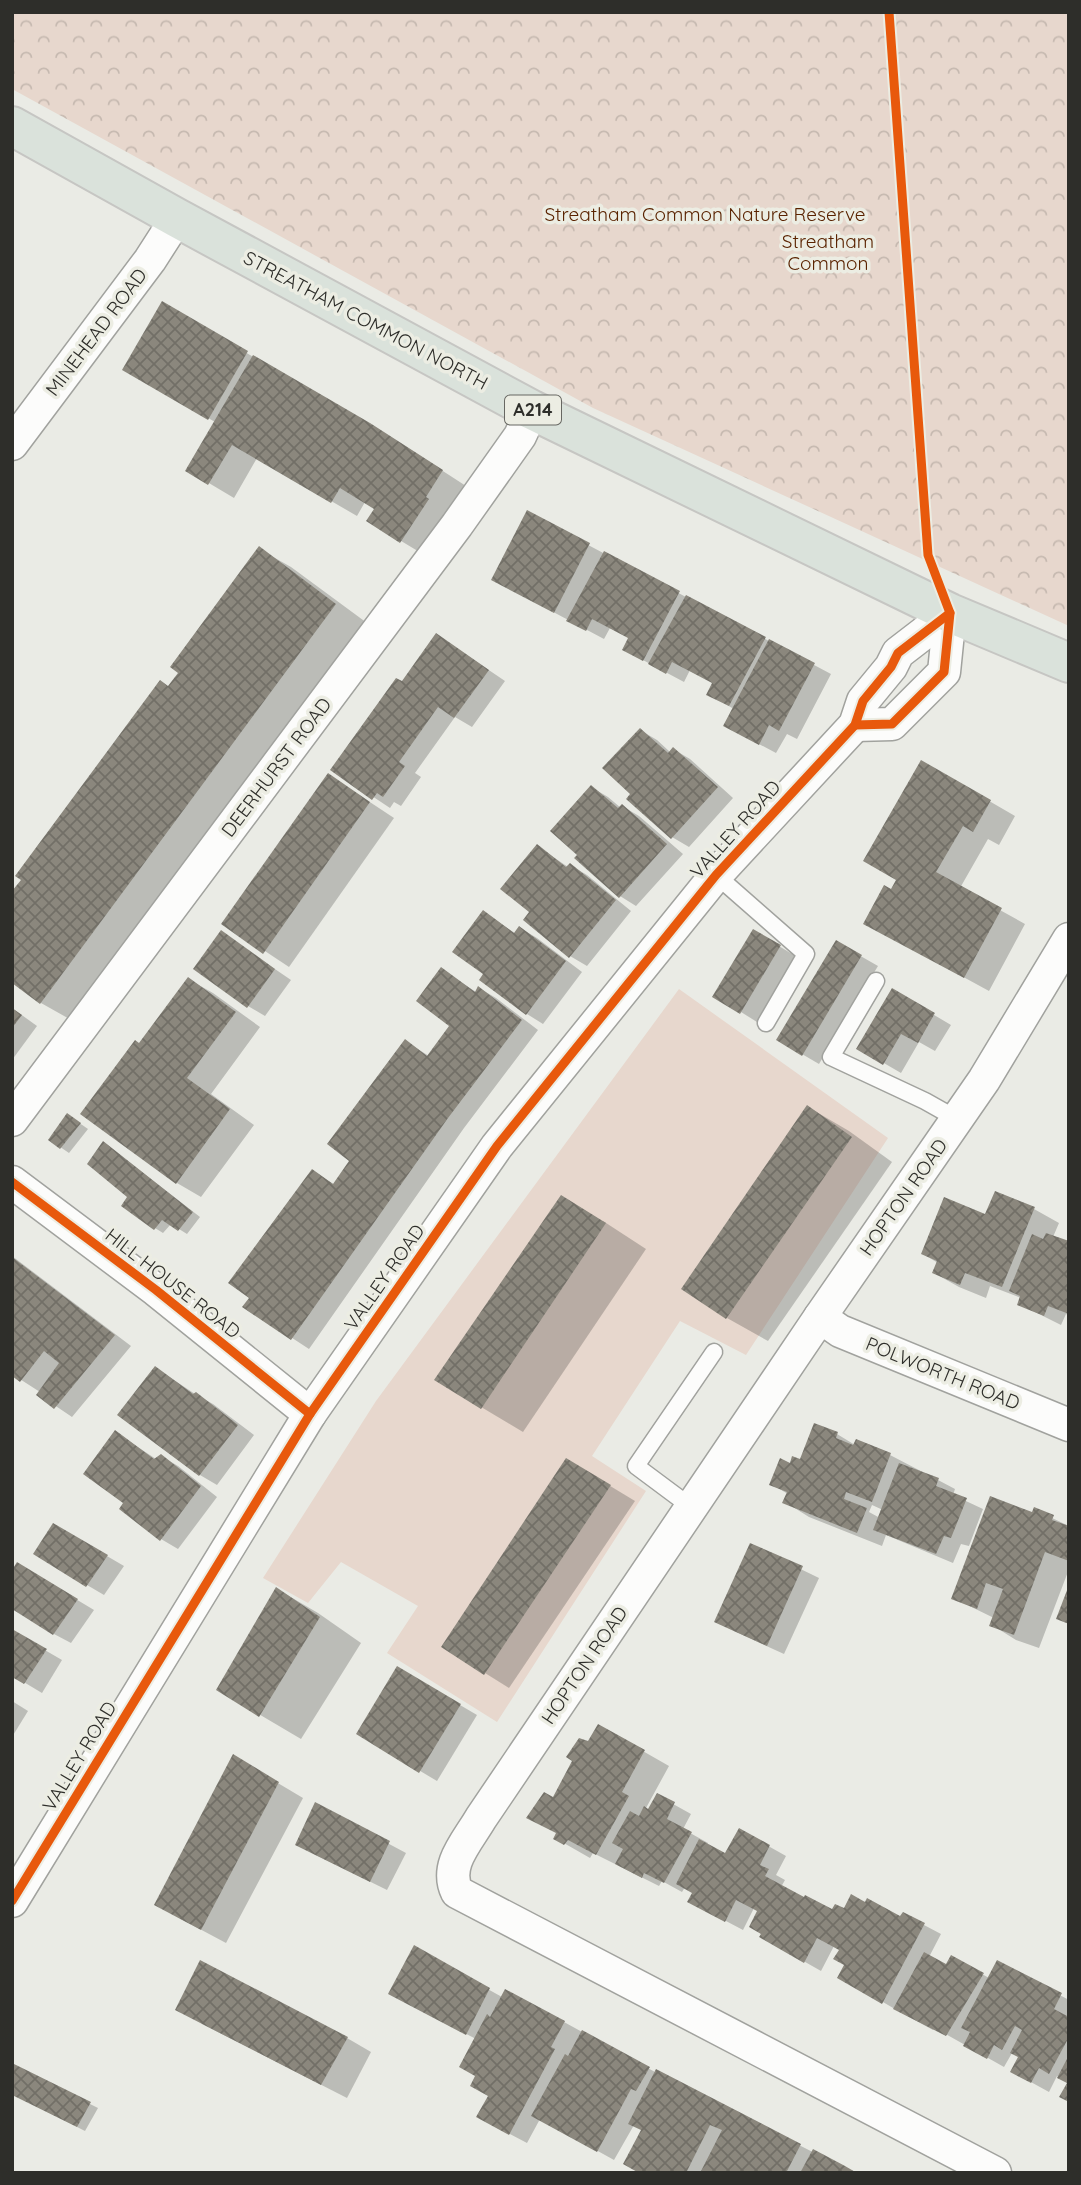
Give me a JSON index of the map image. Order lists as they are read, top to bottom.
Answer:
{
  "streets": {
    "main road": ["STREATHAM COMMON NORTH", "A214"],
    "street": [
      "MINEHEAD ROAD",
      "DEERHURST ROAD",
      "VALLEY ROAD",
      "HOPTON ROAD",
      "HILL HOUSE ROAD",
      "POLWORTH ROAD"
    ]
  },
  "crossings": [
    ["STREATHAM COMMON NORTH", "MINEHEAD ROAD"],
    ["STREATHAM COMMON NORTH", "DEERHURST ROAD"],
    ["STREATHAM COMMON NORTH", "VALLEY ROAD"],
    ["VALLEY ROAD", "HILL HOUSE ROAD"],
    ["HOPTON ROAD", "POLWORTH ROAD"]
  ],
  "parks": ["Streatham Common Nature Reserve", "Streatham Common"]
}
